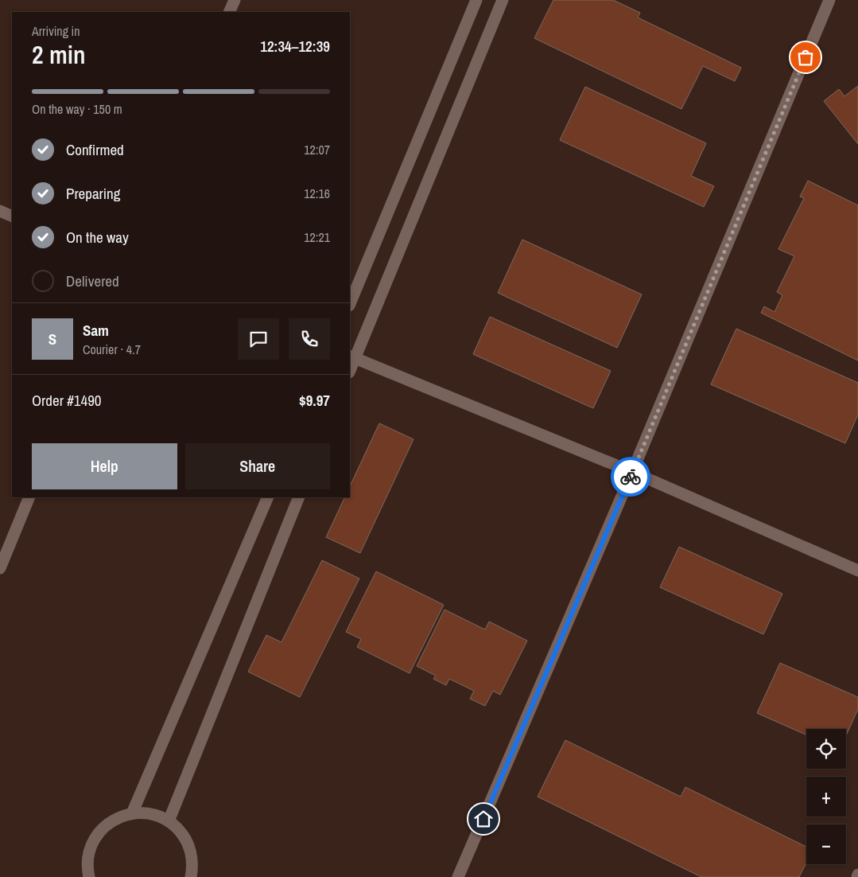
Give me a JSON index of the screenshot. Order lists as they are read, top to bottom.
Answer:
{
  "page": {
    "heading": ["2 min", "Arriving in", "12:34–12:39"],
    "panel": [
      "Sam",
      "Courier · 4.7",
      "Order #1490",
      "$9.97"
    ],
    "bar": "On the way · 150 m",
    "list": [
      ["Confirmed", "12:07"],
      ["Preparing", "12:16"],
      ["On the way", "12:21"],
      "Delivered"
    ],
    "round": "S",
    "buttons": ["Help", "Share"],
    "map_buttons": ["+", "−"]
  }
}
